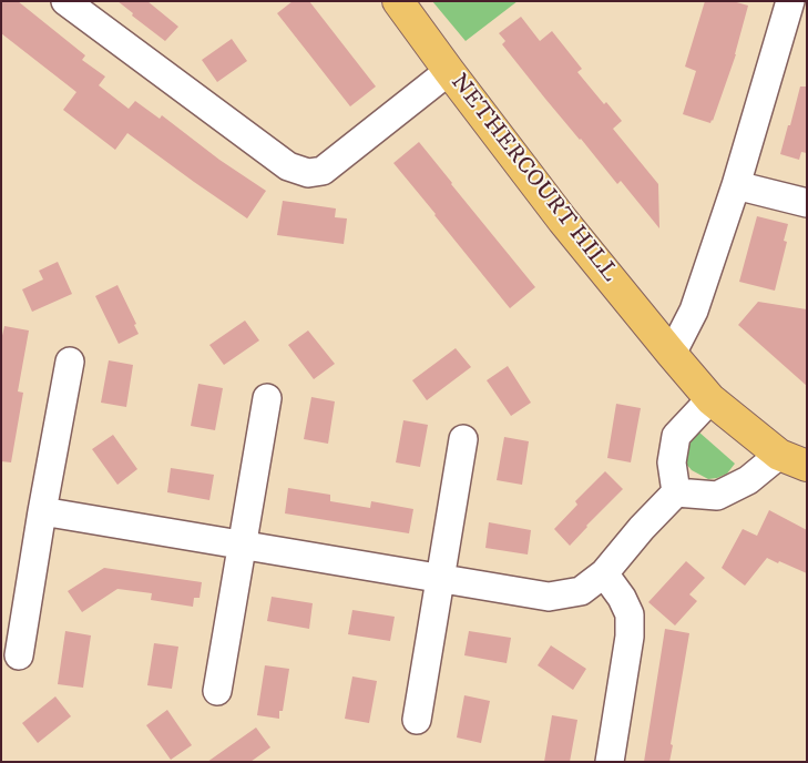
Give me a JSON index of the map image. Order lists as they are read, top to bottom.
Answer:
{
  "streets": {
    "main road": ["NETHERCOURT HILL"]
  }
}
